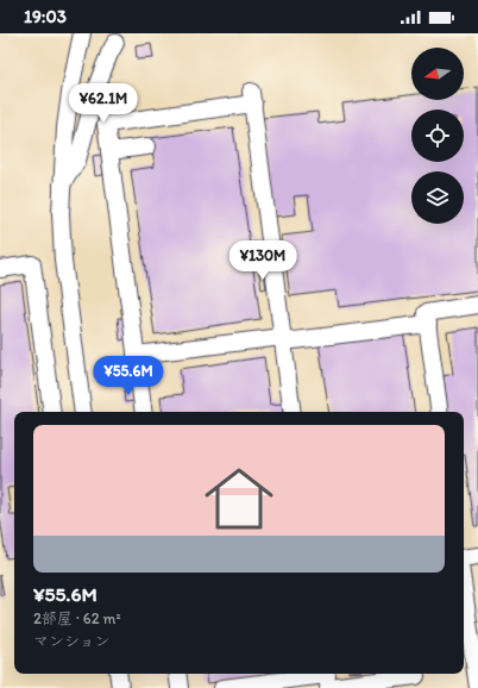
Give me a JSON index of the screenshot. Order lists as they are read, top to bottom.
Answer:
{
  "north": "left",
  "page": {
    "status": "19:03",
    "price": ["¥62.1M", "¥130M", "¥55.6M"],
    "list": [
      {
        "name": "¥55.6M",
        "note": "2部屋 · 62 m² · マンション"
      }
    ]
  }
}
